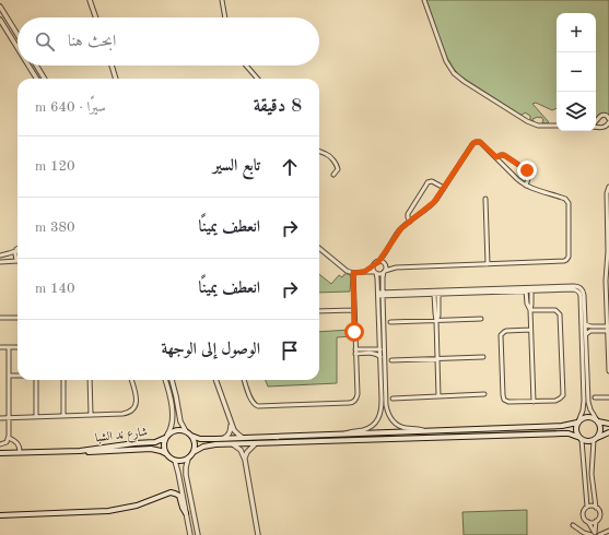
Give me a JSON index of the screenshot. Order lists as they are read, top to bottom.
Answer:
{
  "streets": {
    "main road": ["شارع ند الشبا"]
  },
  "page": {
    "map_buttons": ["+", "−"],
    "search": "ابحث هنا",
    "heading": ["8 دقيقة", "سيرًا · 640 m"],
    "list": [
      ["تابع السير", "120 m"],
      ["انعطف يمينًا", "380 m"],
      ["انعطف يمينًا", "140 m"],
      "الوصول إلى الوجهة"
    ]
  }
}
